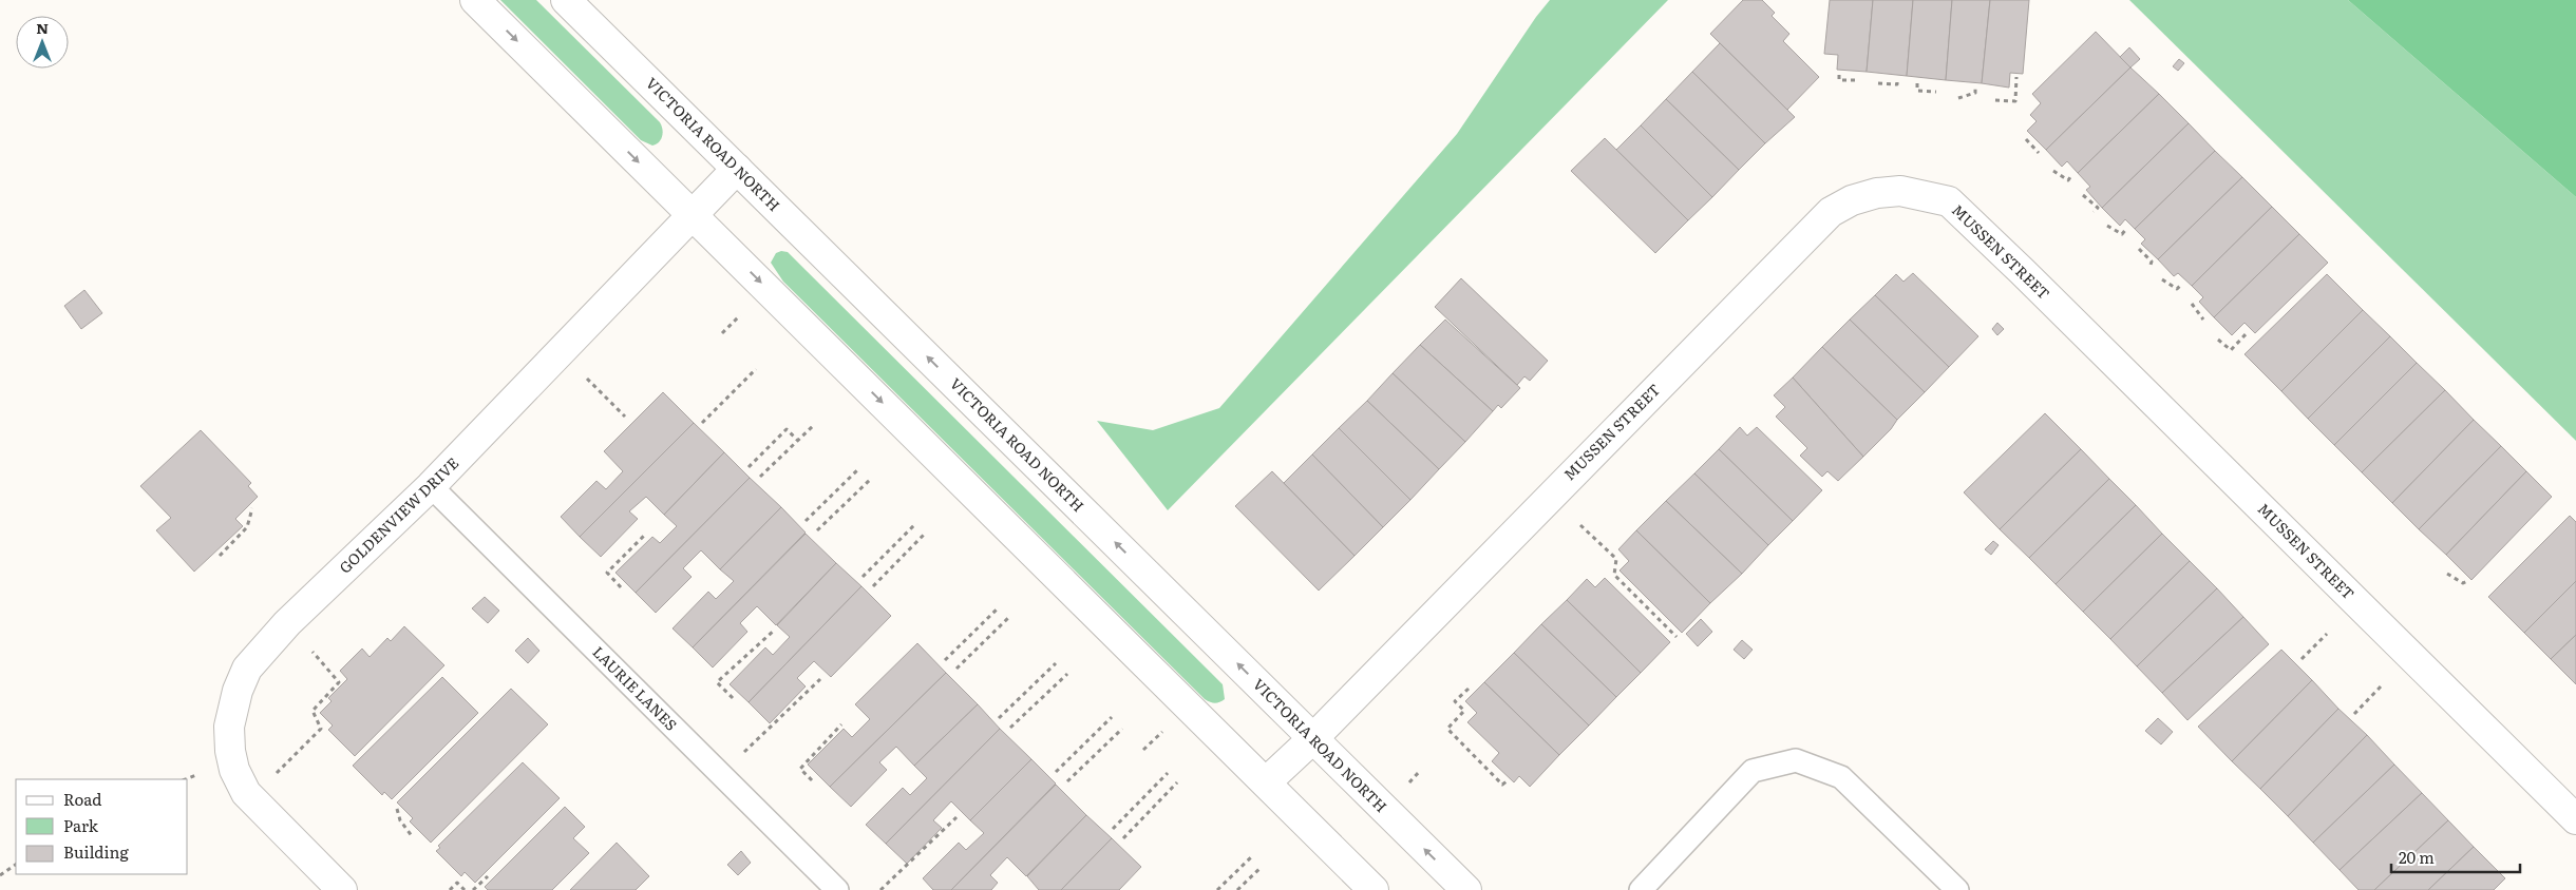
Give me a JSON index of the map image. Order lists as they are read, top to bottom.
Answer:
{
  "streets": {
    "street": ["VICTORIA ROAD NORTH", "MUSSEN STREET", "GOLDENVIEW DRIVE"],
    "lane": ["LAURIE LANES"]
  },
  "crossings": [
    ["VICTORIA ROAD NORTH", "MUSSEN STREET"],
    ["VICTORIA ROAD NORTH", "GOLDENVIEW DRIVE"],
    ["GOLDENVIEW DRIVE", "LAURIE LANES"]
  ],
  "legend": ["Road", "Park", "Building"],
  "scale_bar": "20 m",
  "north": "top"
}
